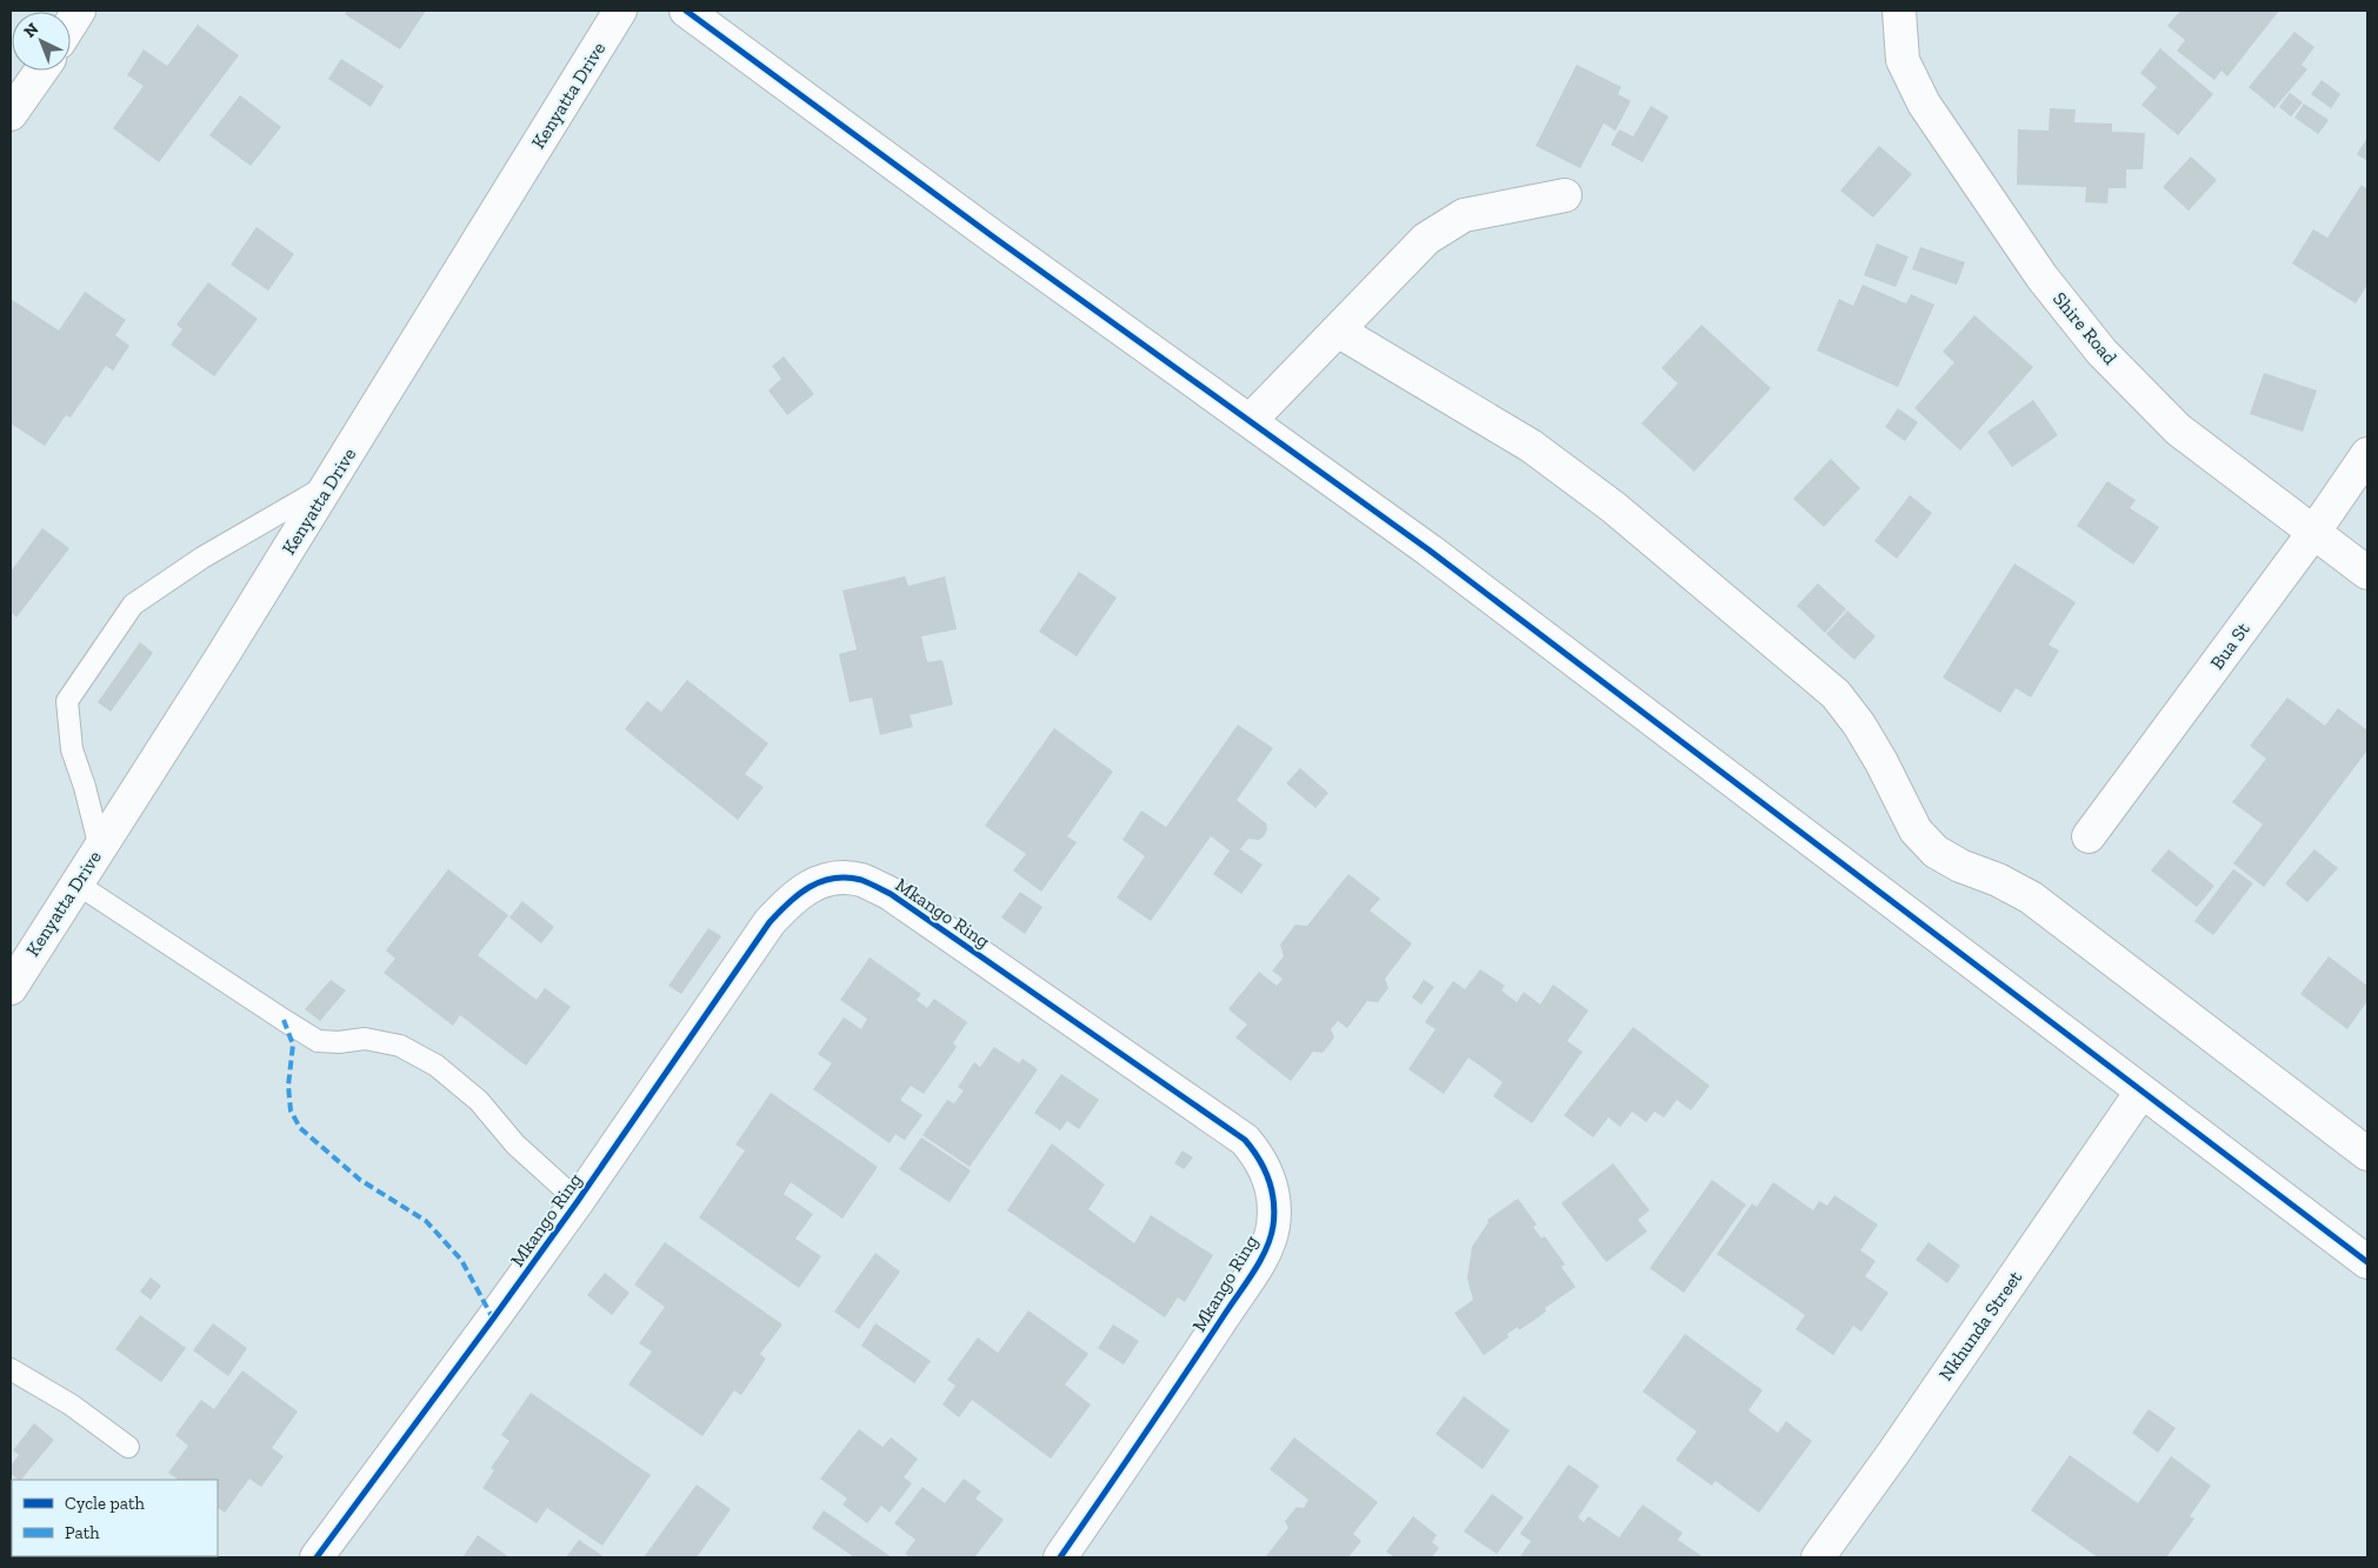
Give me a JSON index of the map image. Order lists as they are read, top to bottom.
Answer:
{
  "streets": {
    "street": [
      "Kenyatta Drive",
      "Shire Road",
      "Bua St",
      "Mkango Ring",
      "Nkhunda Street"
    ]
  },
  "crossings": [
    ["Shire Road", "Bua St"]
  ],
  "legend": ["Cycle path", "Path"],
  "north": "top left"
}
